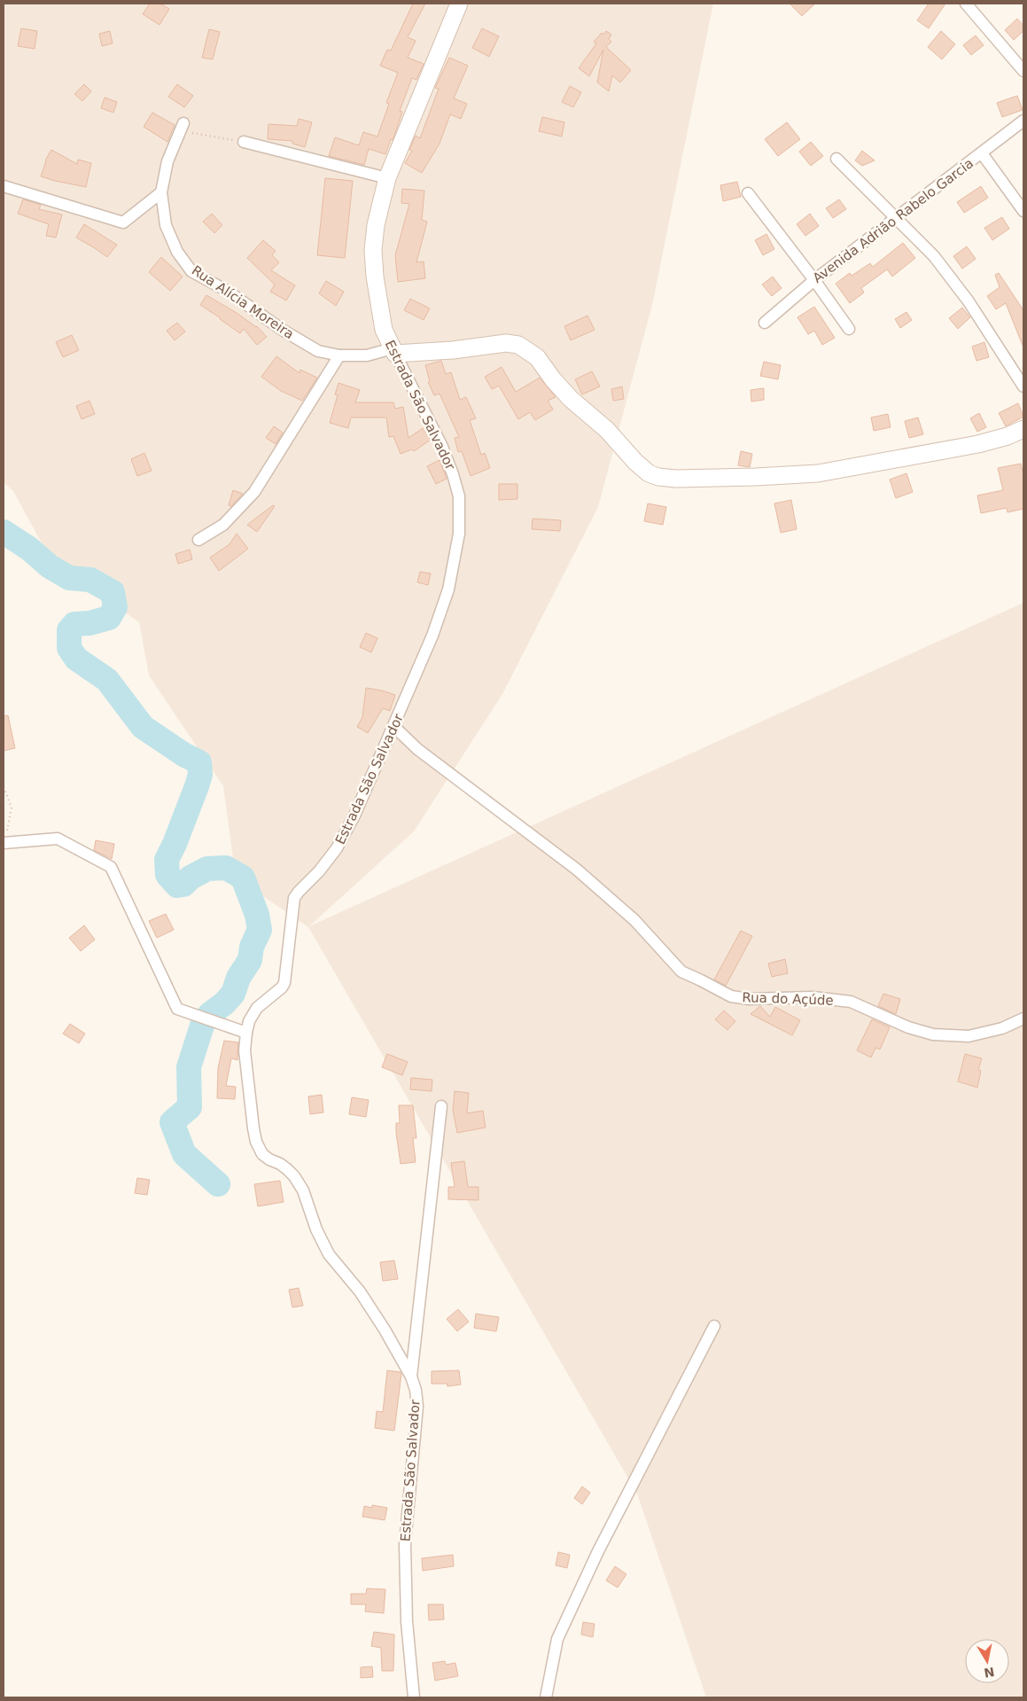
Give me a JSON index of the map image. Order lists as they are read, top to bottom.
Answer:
{
  "streets": {
    "street": [
      "Avenida Adrião Rabelo Garcia",
      "Rua Alícia Moreira",
      "Estrada São Salvador",
      "Rua do Açúde"
    ]
  },
  "crossings": [
    ["Rua Alícia Moreira", "Estrada São Salvador"],
    ["Estrada São Salvador", "Rua do Açúde"]
  ],
  "north": "bottom"
}
